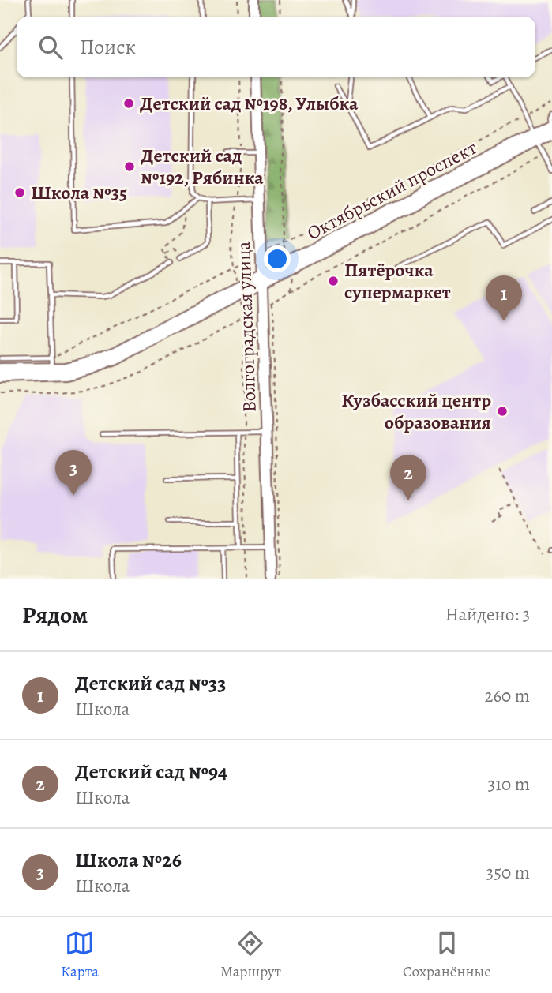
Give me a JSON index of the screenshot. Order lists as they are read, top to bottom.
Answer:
{
  "streets": {
    "main road": ["Октябрьский проспект", "Волгоградская улица"]
  },
  "crossings": [
    ["Октябрьский проспект", "Волгоградская улица"]
  ],
  "places": [
    "Детский сад №198, Улыбка",
    "Детский сад №192, Рябинка",
    "Школа №35",
    "Пятёрочка супермаркет",
    "Кузбасский центр образования"
  ],
  "page": {
    "search": "Поиск",
    "pins": ["1", "3", "2"],
    "heading": ["Рядом", "Найдено: 3"],
    "list": [
      {
        "mark": "1",
        "name": "Детский сад №33",
        "note": "Школа",
        "value": "260 m"
      },
      {
        "mark": "2",
        "name": "Детский сад №94",
        "note": "Школа",
        "value": "310 m"
      },
      {
        "mark": "3",
        "name": "Школа №26",
        "note": "Школа",
        "value": "350 m"
      }
    ],
    "nav": ["Карта", "Маршрут", "Сохранённые"]
  }
}
